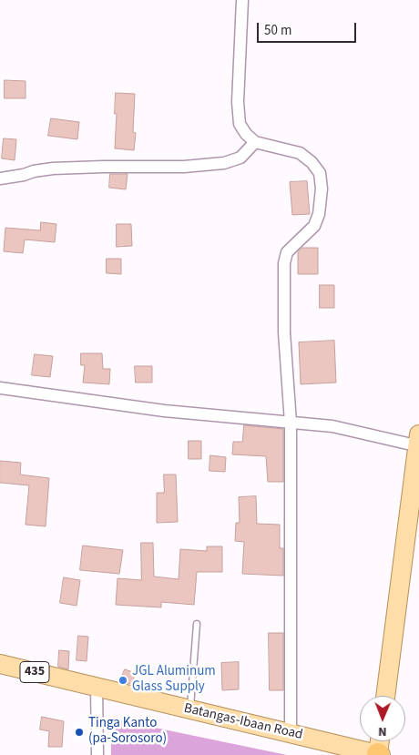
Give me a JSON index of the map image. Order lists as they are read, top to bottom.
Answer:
{
  "streets": {
    "main road": ["435", "Batangas-Ibaan Road"]
  },
  "places": ["JGL Aluminum Glass Supply", "Tinga Kanto (pa-Sorosoro)"],
  "scale_bar": "50 m",
  "north": "bottom"
}
